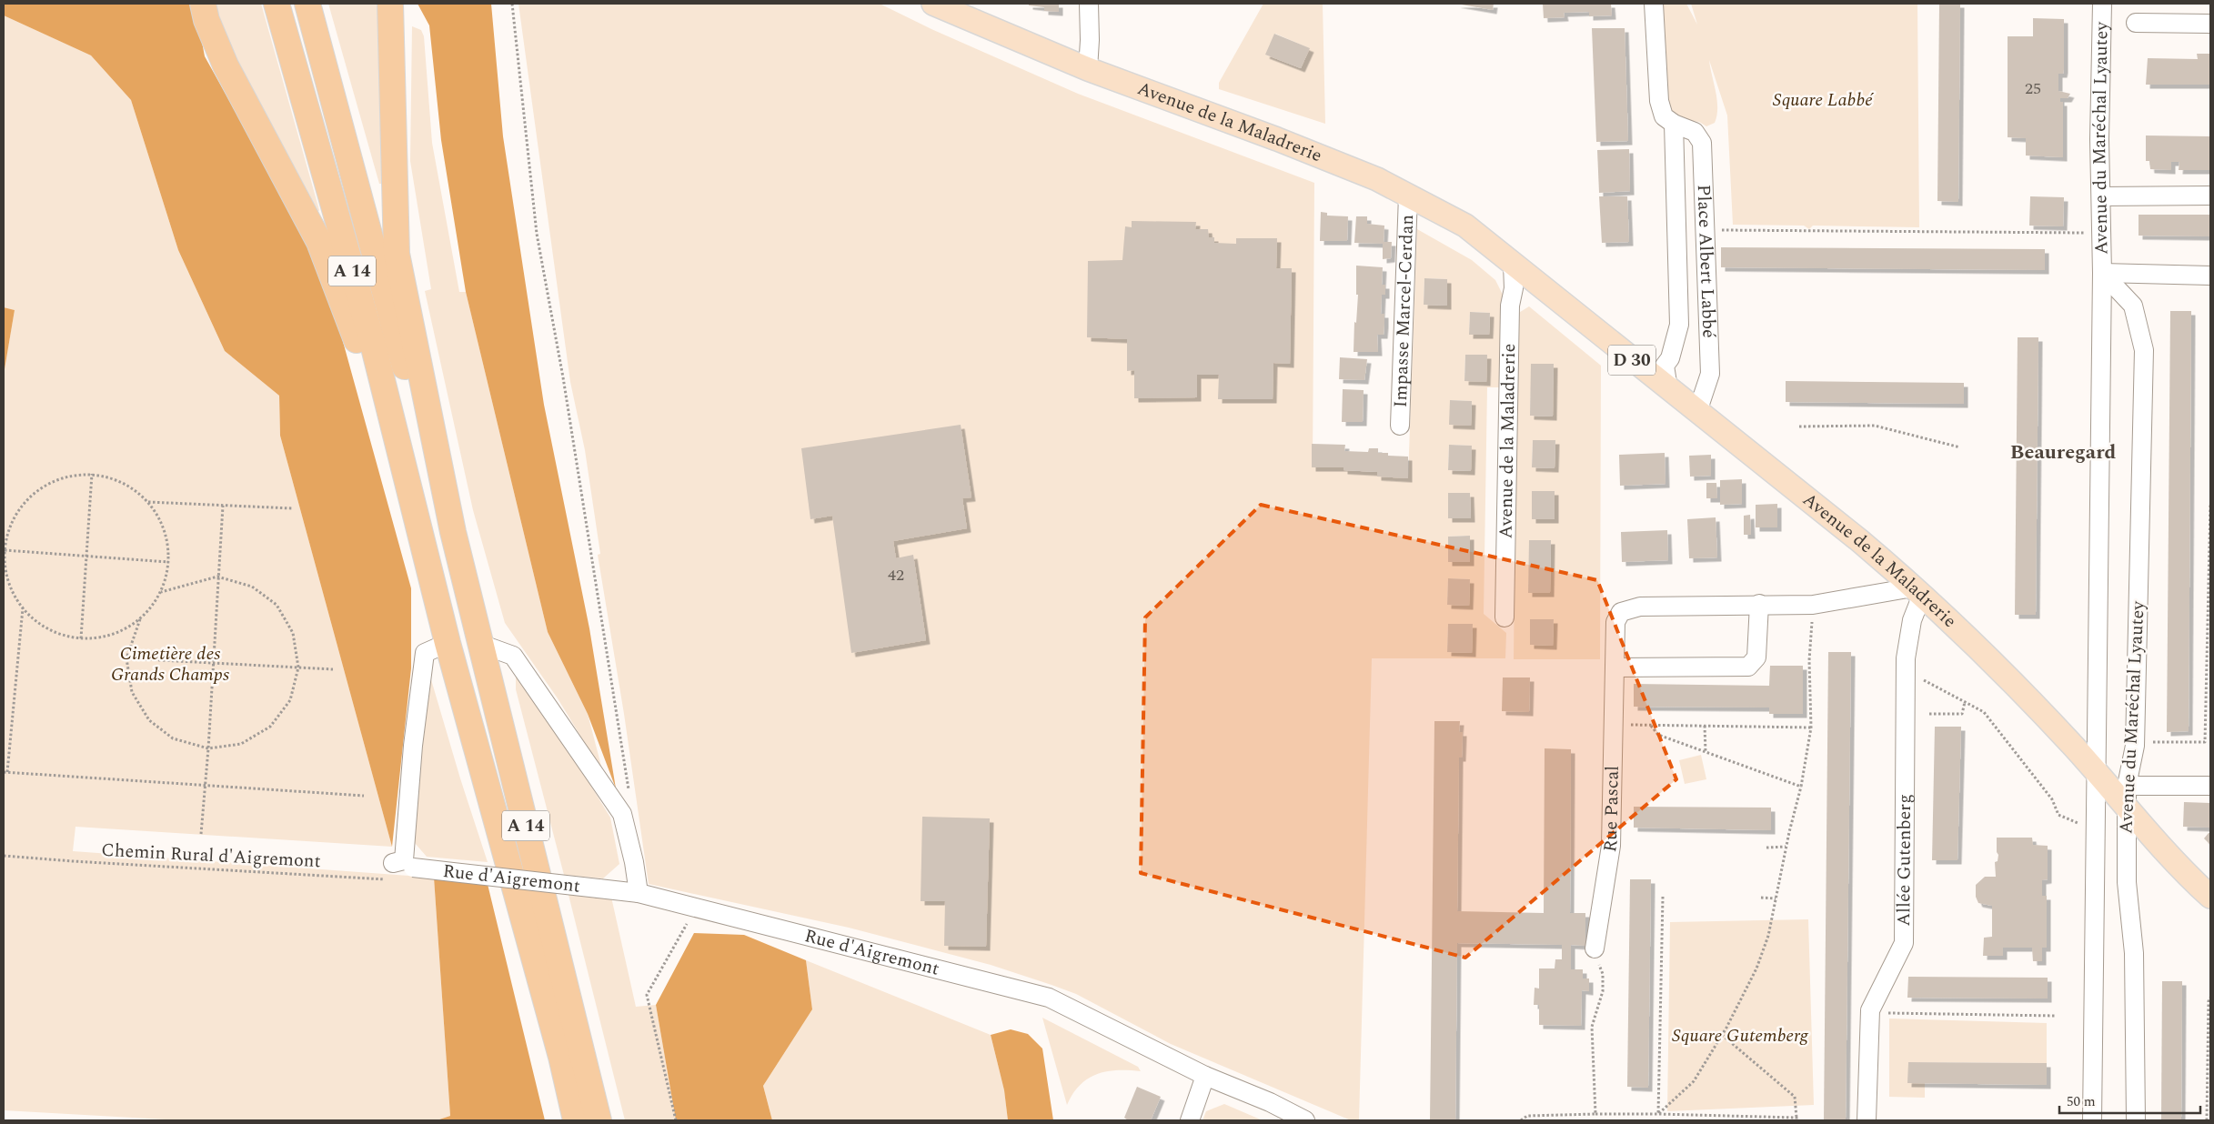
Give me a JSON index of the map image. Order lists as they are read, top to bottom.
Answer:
{
  "streets": {
    "highway": ["A 14"],
    "main road": ["Avenue de la Maladrerie", "D 30"],
    "street": [
      "Avenue du Maréchal Lyautey",
      "Place Albert Labbé",
      "Impasse Marcel-Cerdan",
      "Rue Pascal",
      "Allée Gutenberg",
      "Rue d'Aigremont"
    ],
    "path": ["Chemin Rural d'Aigremont"]
  },
  "crossings": [
    ["Avenue de la Maladrerie", "Avenue du Maréchal Lyautey"],
    ["Avenue de la Maladrerie", "Place Albert Labbé"],
    ["Avenue de la Maladrerie", "Impasse Marcel-Cerdan"],
    ["Avenue de la Maladrerie", "Rue Pascal"],
    ["Avenue de la Maladrerie", "Allée Gutenberg"],
    ["A 14", "Rue d'Aigremont"],
    ["Rue Pascal", "Allée Gutenberg"],
    ["Chemin Rural d'Aigremont", "Rue d'Aigremont"]
  ],
  "districts": ["Beauregard"],
  "parks": ["Square Labbé", "Cimetière des Grands Champs", "Square Gutemberg"],
  "house_numbers": ["25", "42"],
  "scale_bar": "50 m"
}
